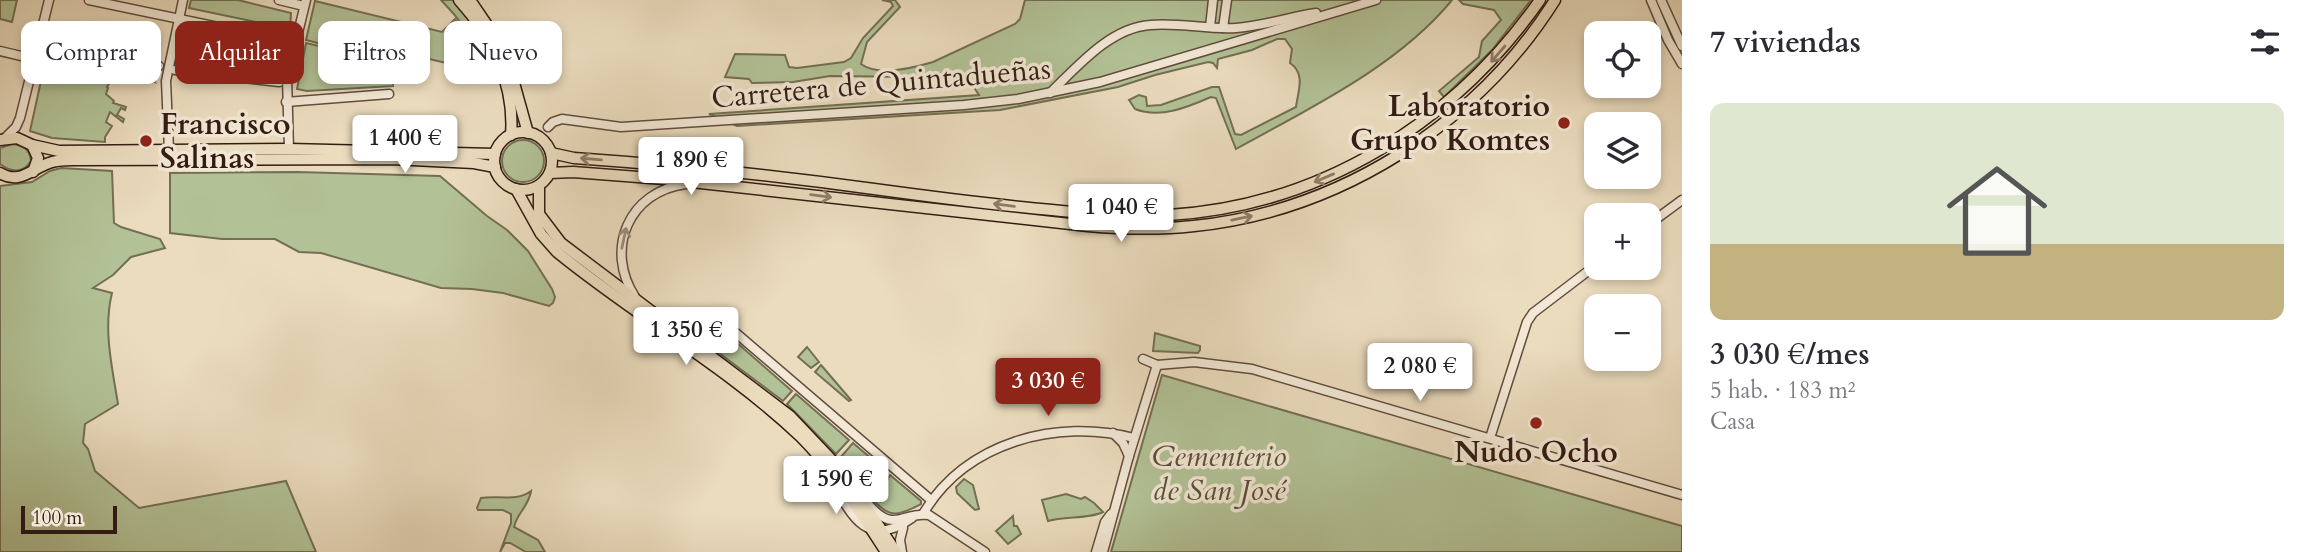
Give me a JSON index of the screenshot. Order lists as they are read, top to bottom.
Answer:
{
  "streets": {
    "street": ["Carretera de Quintadueñas"]
  },
  "parks": ["Cementerio de San José"],
  "places": ["Laboratorio Grupo Komtes", "Francisco Salinas", "Nudo Ocho"],
  "scale_bar": "100 m",
  "page": {
    "heading": "7 viviendas",
    "map_buttons": ["+", "−"],
    "chip": [
      "Comprar",
      "Alquilar",
      "Filtros",
      "Nuevo"
    ],
    "list": [
      {
        "name": "3 030 €/mes",
        "note": "5 hab. · 183 m² · Casa"
      }
    ],
    "price": [
      "1 400 €",
      "1 890 €",
      "1 040 €",
      "1 350 €",
      "2 080 €",
      "3 030 €",
      "1 590 €"
    ],
    "scale": "100 m"
  }
}
